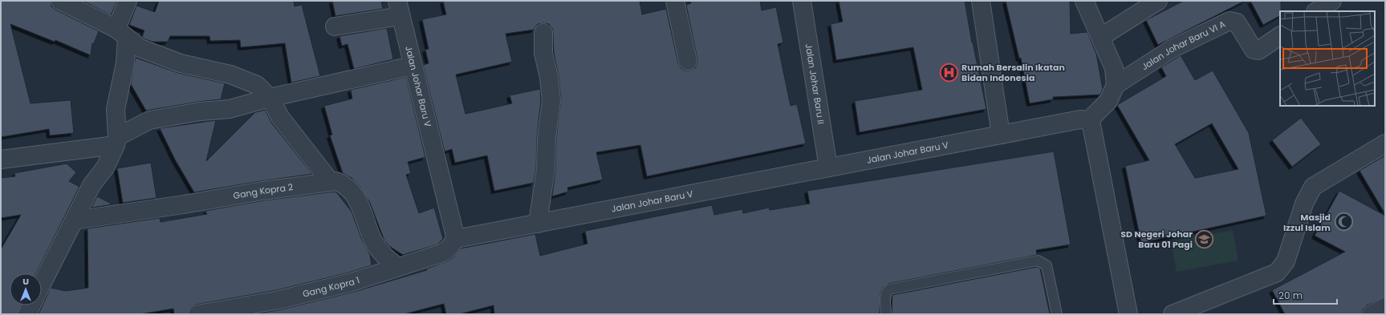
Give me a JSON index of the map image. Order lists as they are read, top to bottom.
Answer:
{
  "streets": {
    "street": [
      "Jalan Johar Baru VI A",
      "Jalan Johar Baru II",
      "Jalan Johar Baru V",
      "Gang Kopra 2",
      "Gang Kopra 1"
    ]
  },
  "crossings": [
    ["Jalan Johar Baru II", "Jalan Johar Baru V"],
    ["Jalan Johar Baru V", "Gang Kopra 1"],
    ["Gang Kopra 2", "Gang Kopra 1"]
  ],
  "places": {
    "hospital": ["Rumah Bersalin Ikatan Bidan Indonesia"],
    "mosque": ["Masjid Izzul Islam"],
    "school or university": ["SD Negeri Johar Baru 01 Pagi"]
  },
  "scale_bar": "20 m",
  "north": "top"
}
